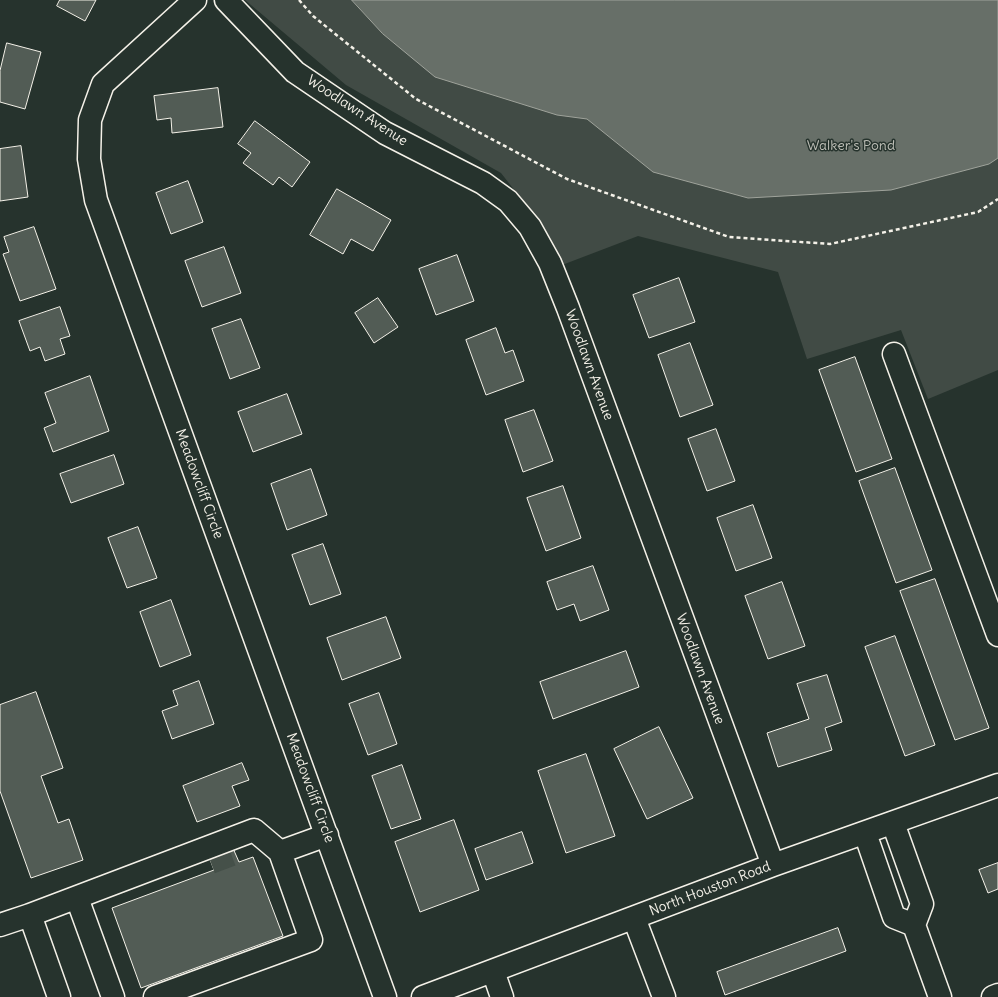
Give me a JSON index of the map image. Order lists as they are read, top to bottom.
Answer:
{
  "streets": {
    "street": ["Woodlawn Avenue", "Meadowcliff Circle", "North Houston Road"]
  },
  "crossings": [
    ["Woodlawn Avenue", "North Houston Road"]
  ],
  "parks": ["Walker's Pond"]
}
